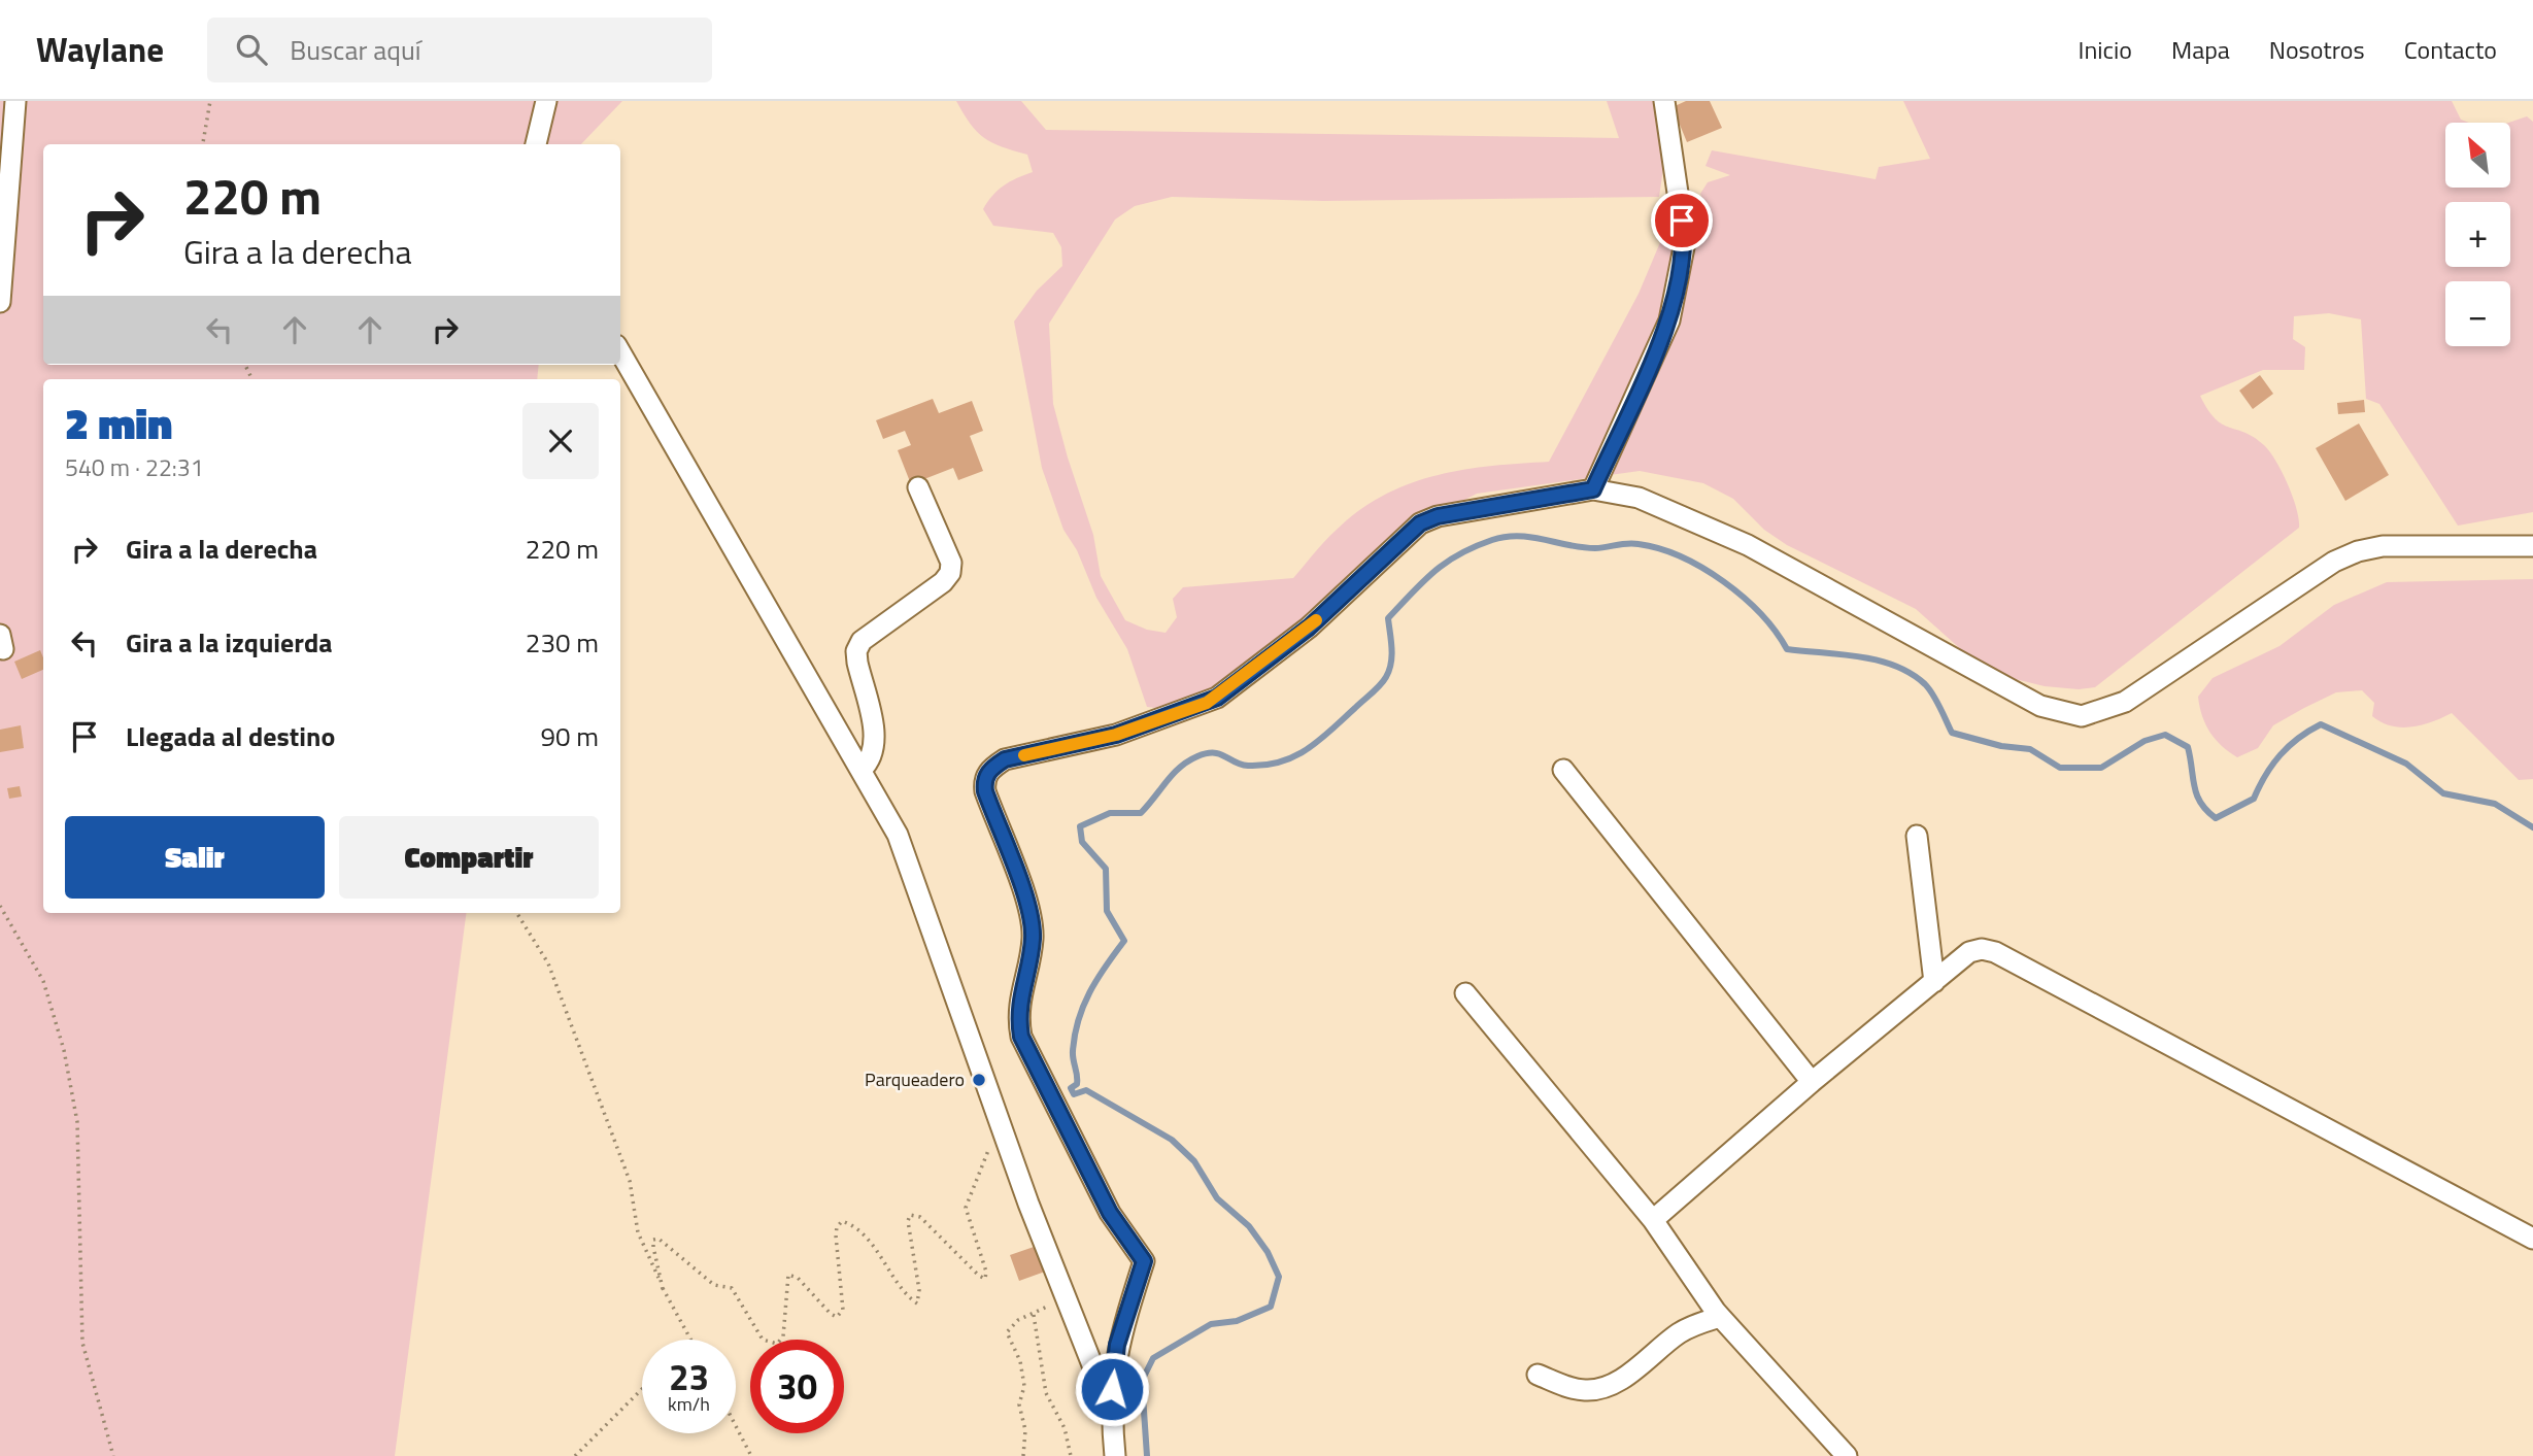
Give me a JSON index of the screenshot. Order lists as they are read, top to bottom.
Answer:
{
  "places": ["Parqueadero"],
  "north": "top left",
  "page": {
    "header": "Waylane",
    "search": "Buscar aquí",
    "nav": [
      "Inicio",
      "Mapa",
      "Nosotros",
      "Contacto"
    ],
    "map_buttons": ["+", "−"],
    "turn": ["220 m", "Gira a la derecha"],
    "heading": ["2 min", "540 m · 22:31"],
    "list": [
      {
        "name": "Gira a la derecha",
        "value": "220 m"
      },
      {
        "name": "Gira a la izquierda",
        "value": "230 m"
      },
      {
        "name": "Llegada al destino",
        "value": "90 m"
      }
    ],
    "buttons": ["Salir", "Compartir"],
    "speed": "23 km/h",
    "limit": "30"
  }
}
